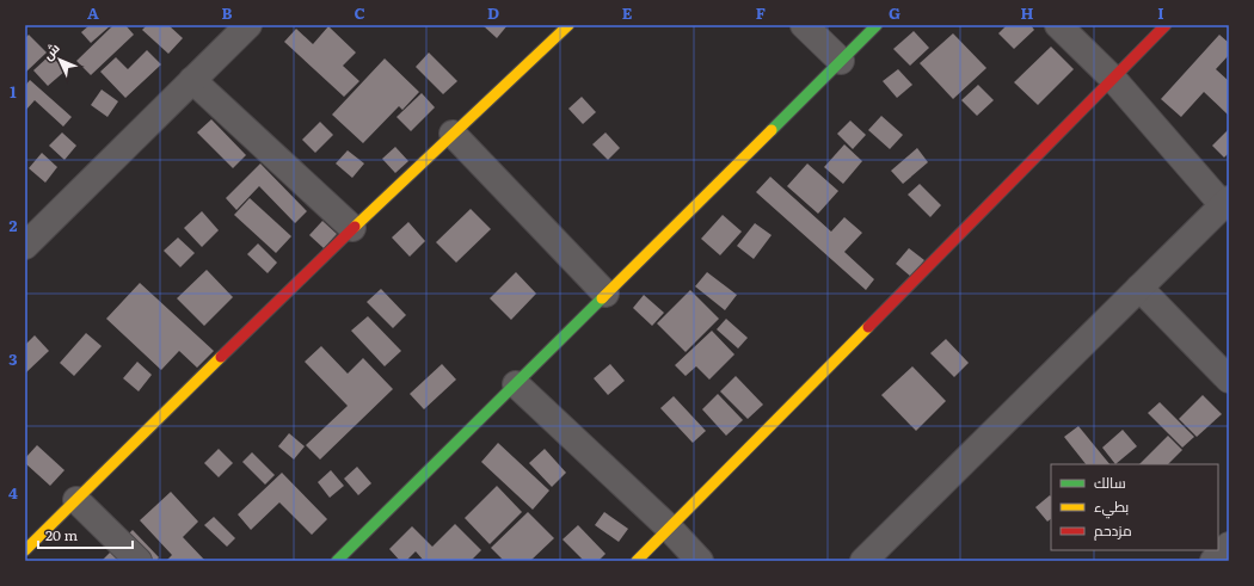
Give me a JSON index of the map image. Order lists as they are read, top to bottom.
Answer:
{
  "legend": ["سالك", "بطيء", "مزدحم"],
  "scale_bar": "20 m",
  "north": "top left",
  "grid": {
    "columns": [
      "A",
      "B",
      "C",
      "D",
      "E",
      "F",
      "G",
      "H",
      "I"
    ],
    "rows": [
      "1",
      "2",
      "3",
      "4"
    ]
  }
}
